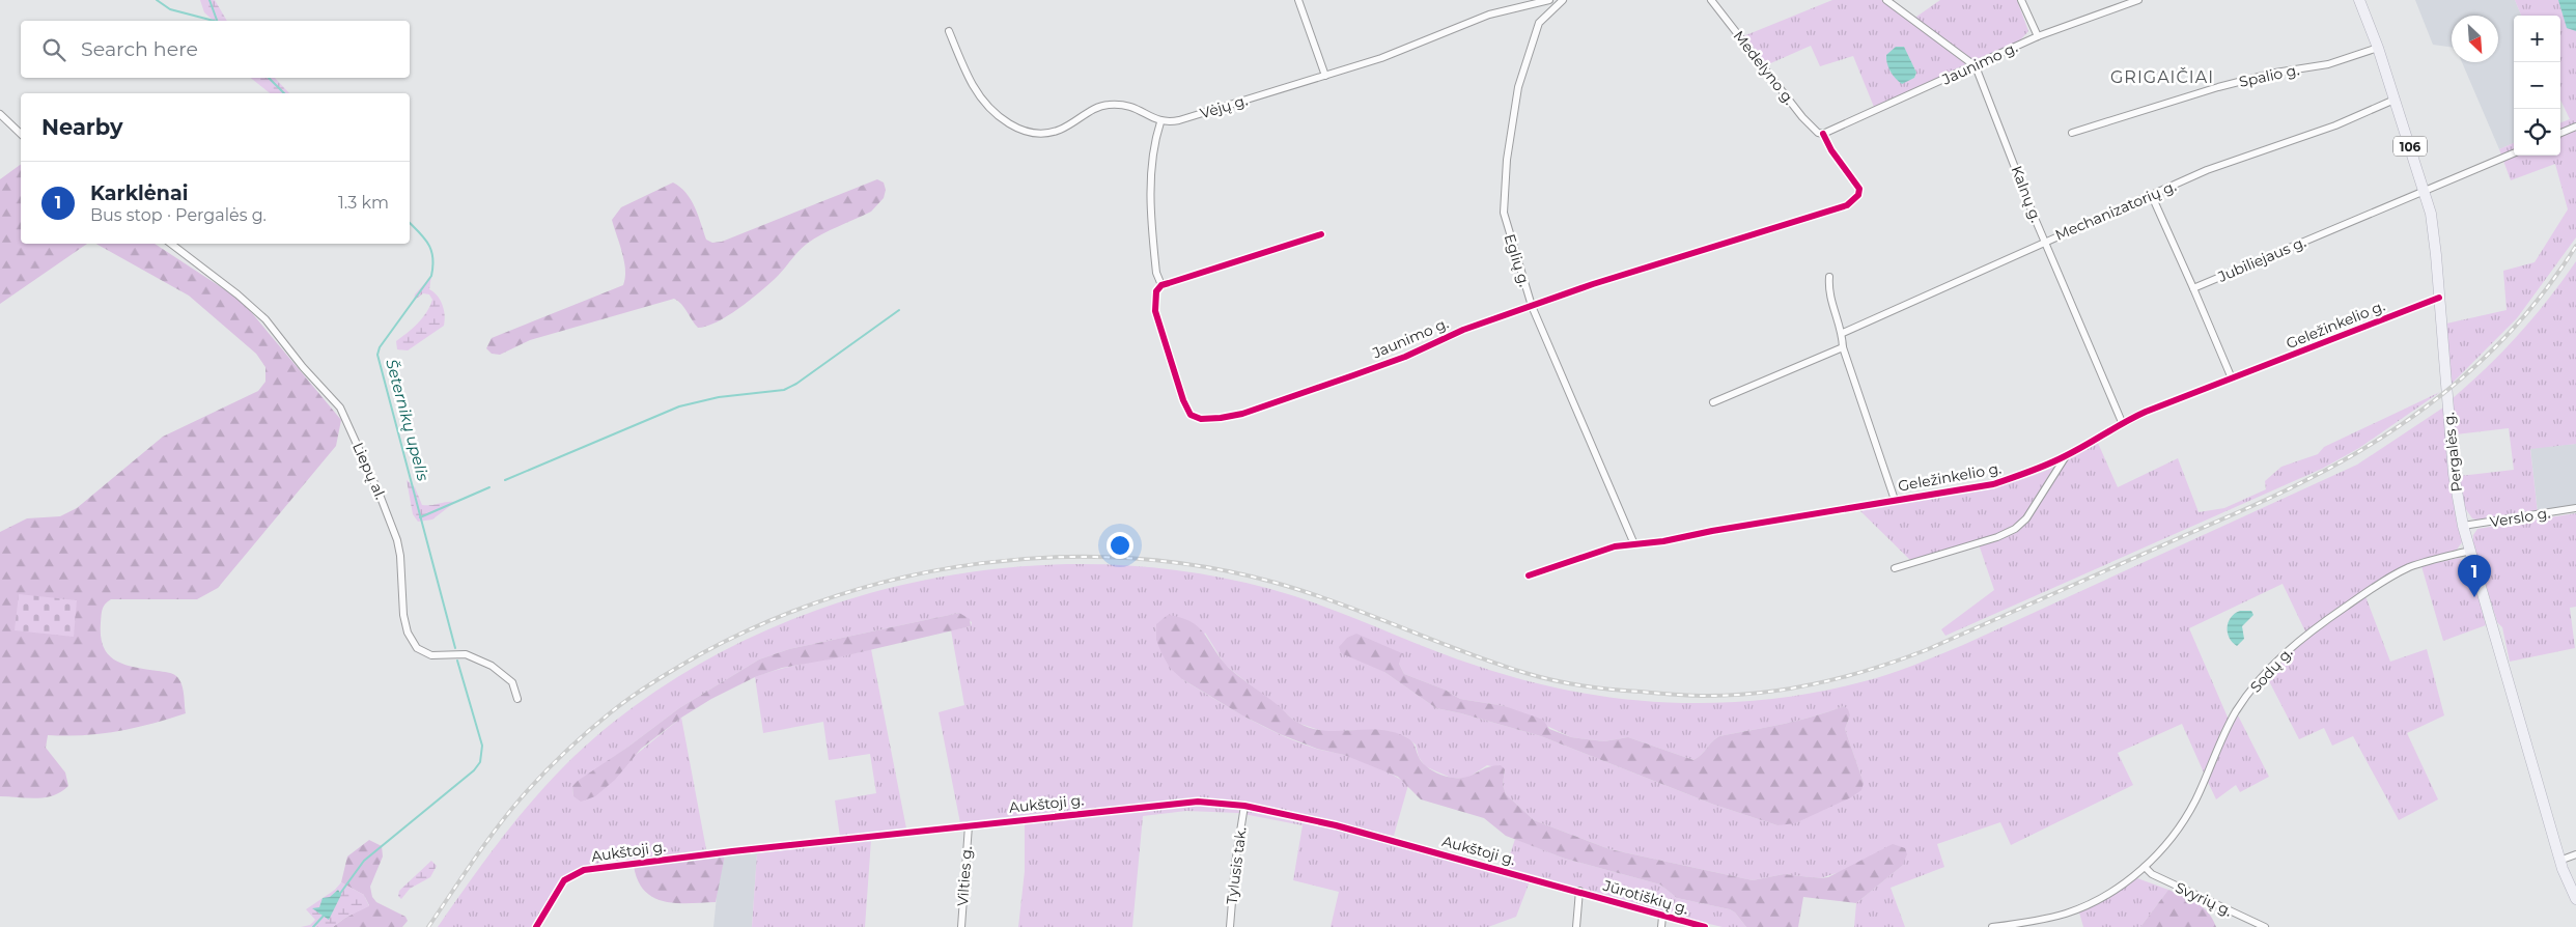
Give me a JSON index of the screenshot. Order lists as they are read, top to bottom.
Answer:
{
  "streets": {
    "main road": ["106", "Pergalės g."],
    "street": [
      "Jaunimo g.",
      "Medelyno g.",
      "Spalio g.",
      "Vėjų g.",
      "Kalnų g.",
      "Mechanizatorių g.",
      "Jubiliejaus g.",
      "Eglių g.",
      "Geležinkelio g.",
      "Liepų al.",
      "Verslo g.",
      "Sodų g.",
      "Aukštoji g.",
      "Tylusis tak.",
      "Vilties g.",
      "Jūrotiškių g.",
      "Svyrių g."
    ]
  },
  "crossings": [
    ["Jaunimo g.", "Medelyno g."],
    ["Jaunimo g.", "Kalnų g."],
    ["Jaunimo g.", "Eglių g."],
    ["Spalio g.", "Pergalės g."],
    ["Kalnų g.", "Mechanizatorių g."],
    ["Kalnų g.", "Geležinkelio g."],
    ["Mechanizatorių g.", "Pergalės g."],
    ["Jubiliejaus g.", "Pergalės g."],
    ["Eglių g.", "Geležinkelio g."],
    ["Geležinkelio g.", "Pergalės g."],
    ["Pergalės g.", "Verslo g."],
    ["Pergalės g.", "Sodų g."],
    ["Sodų g.", "Svyrių g."],
    ["Aukštoji g.", "Tylusis tak."],
    ["Aukštoji g.", "Vilties g."],
    ["Aukštoji g.", "Jūrotiškių g."]
  ],
  "districts": ["GRIGAIČIAI"],
  "water": ["Šeternikų upelis"],
  "north": "bottom right",
  "page": {
    "map_buttons": ["+", "−"],
    "search": "Search here",
    "heading": "Nearby",
    "list": [
      {
        "mark": "1",
        "name": "Karklėnai",
        "note": "Bus stop · Pergalės g.",
        "value": "1.3 km"
      }
    ],
    "pins": "1"
  }
}
